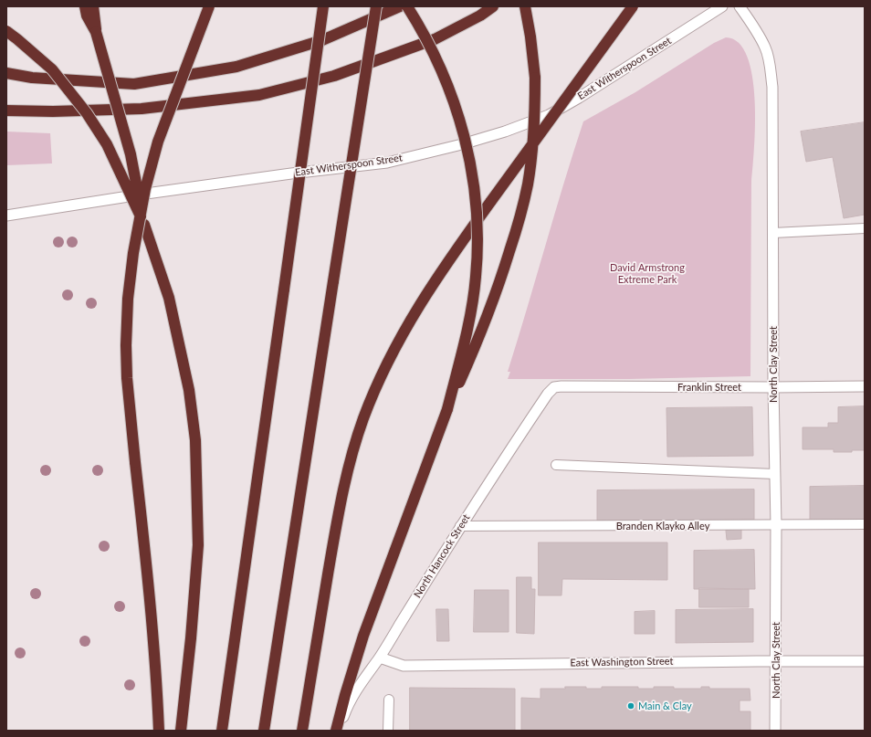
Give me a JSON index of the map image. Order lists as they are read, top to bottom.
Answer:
{
  "streets": {
    "street": [
      "East Witherspoon Street",
      "North Clay Street",
      "Franklin Street",
      "North Hancock Street",
      "East Washington Street"
    ],
    "lane": ["Branden Klayko Alley"]
  },
  "crossings": [
    ["North Clay Street", "Franklin Street"],
    ["North Clay Street", "Branden Klayko Alley"],
    ["North Clay Street", "East Washington Street"],
    ["Franklin Street", "North Hancock Street"],
    ["Branden Klayko Alley", "North Hancock Street"],
    ["North Hancock Street", "East Washington Street"]
  ],
  "parks": ["David Armstrong Extreme Park"],
  "places": ["Main & Clay"]
}
